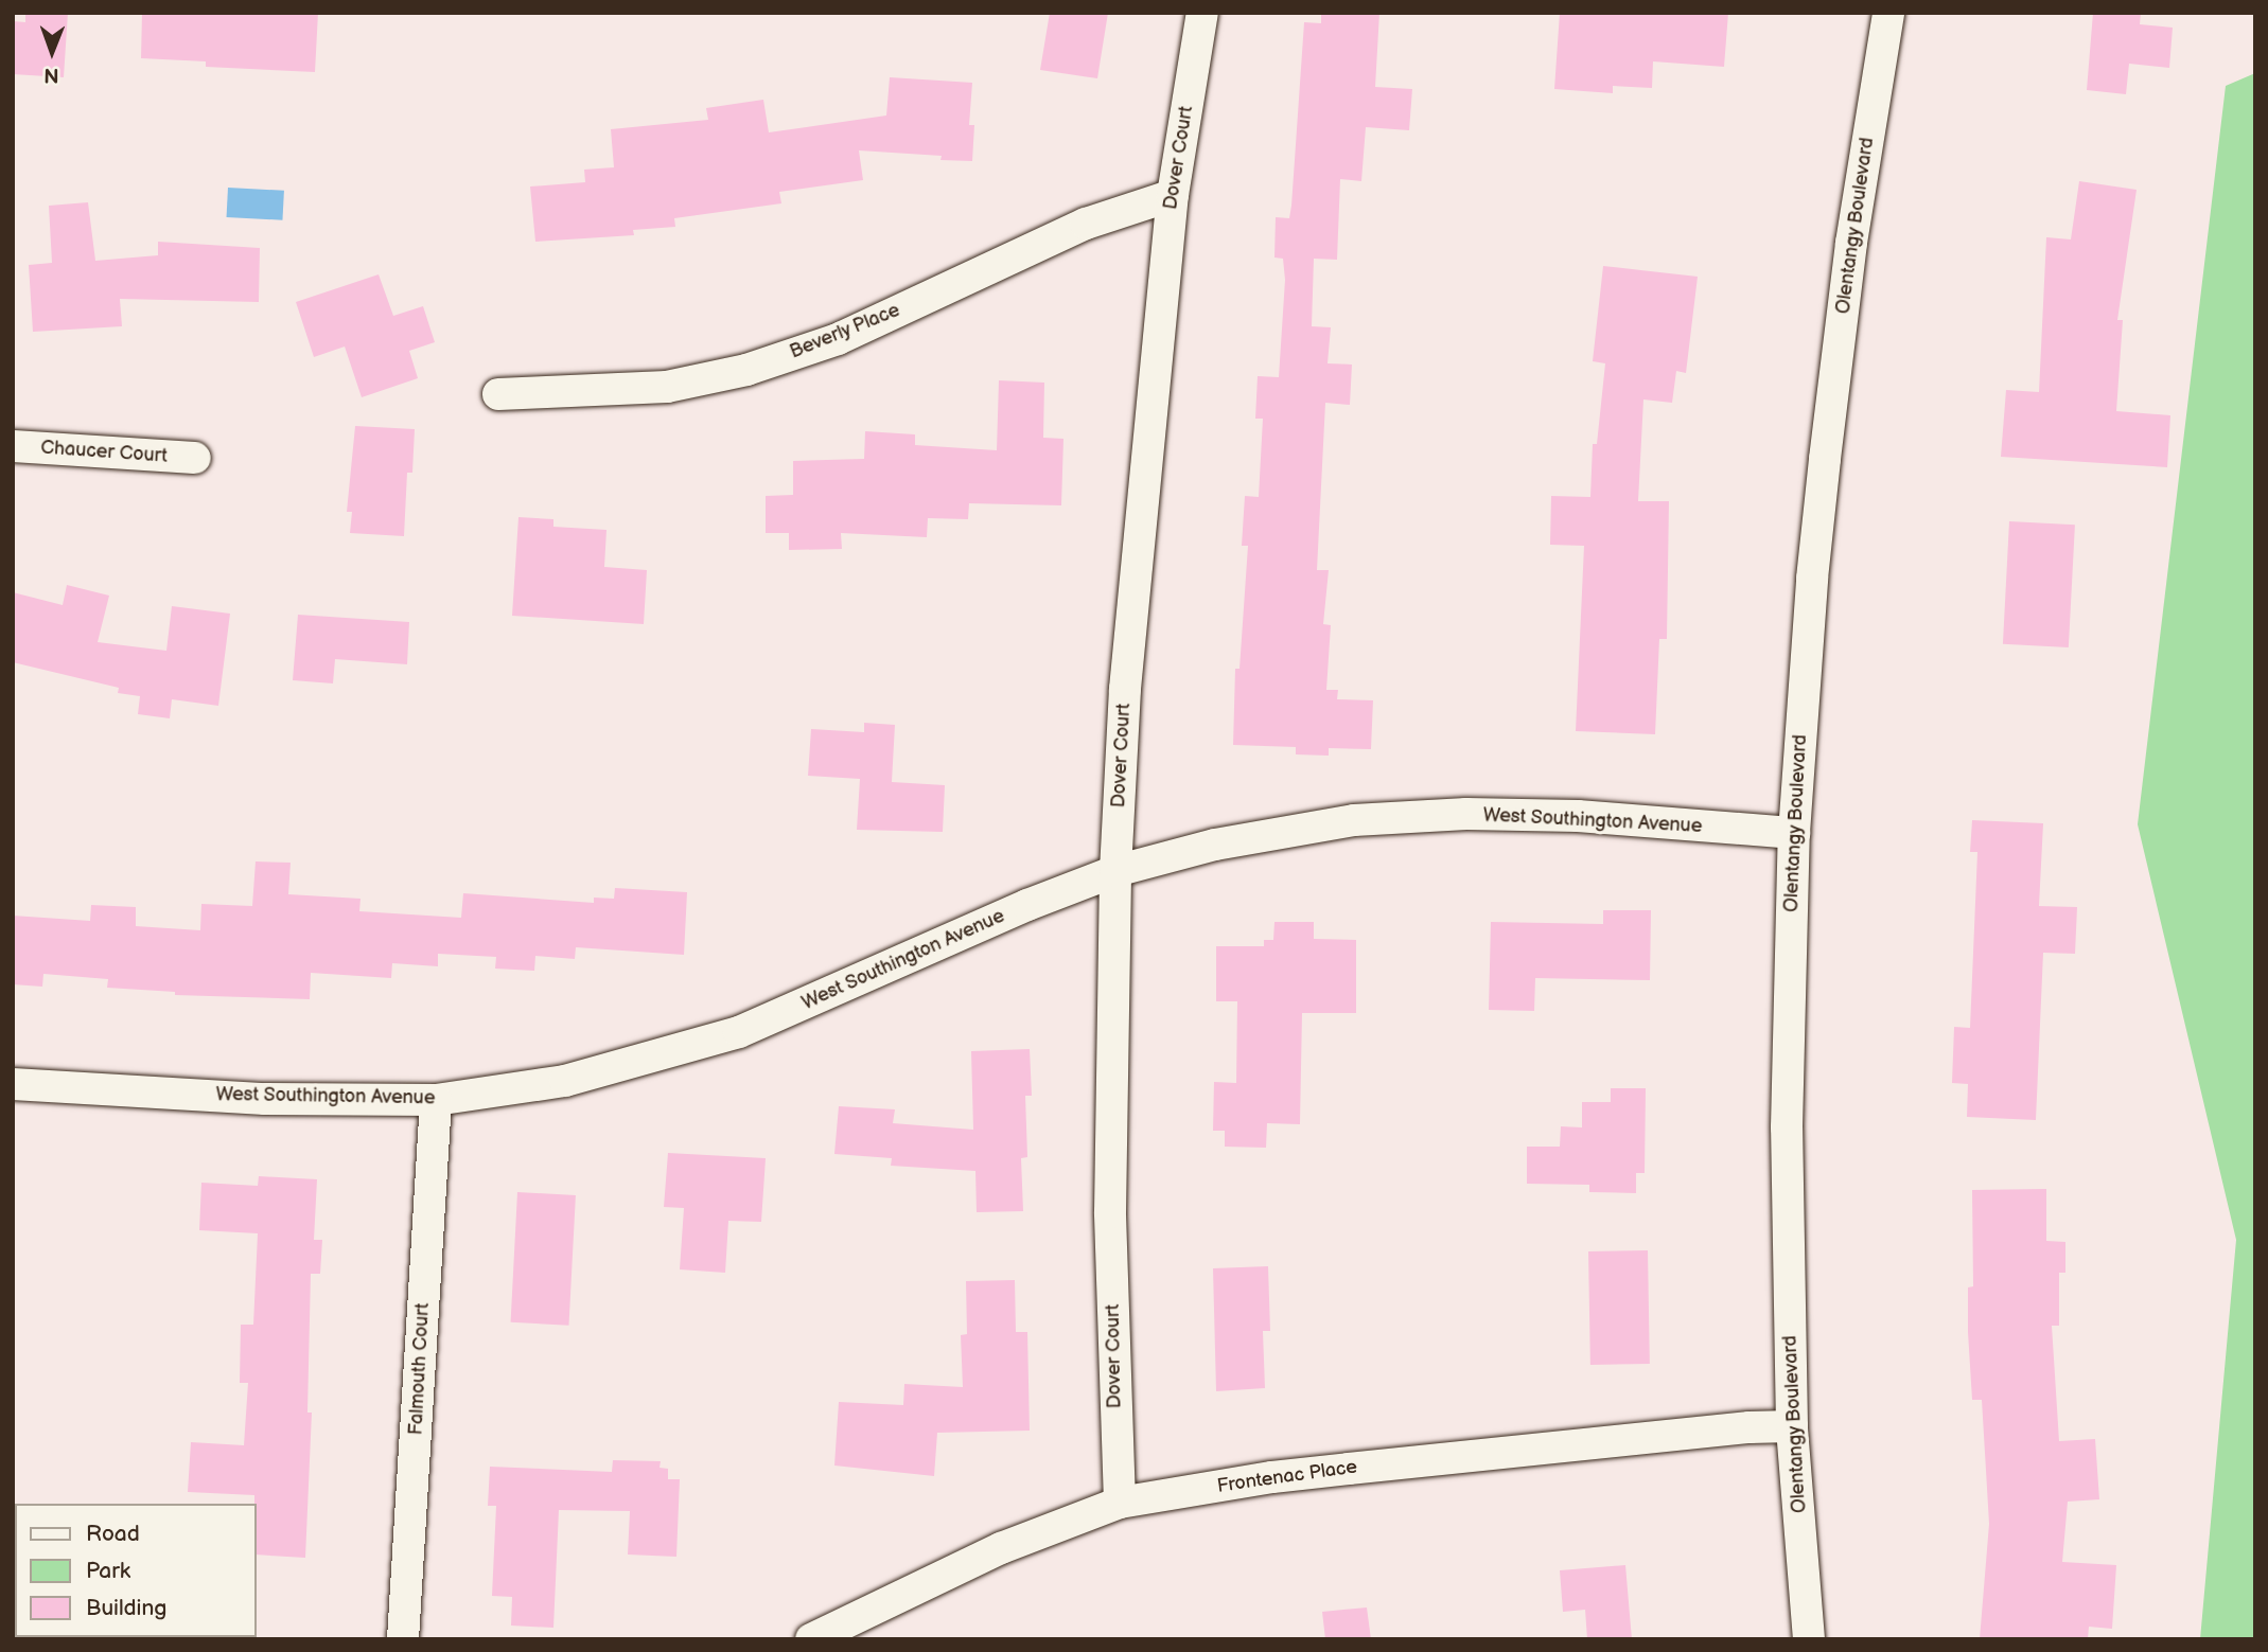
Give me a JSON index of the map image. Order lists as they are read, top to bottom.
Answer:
{
  "streets": {
    "street": [
      "Dover Court",
      "Olentangy Boulevard",
      "Beverly Place",
      "Chaucer Court",
      "West Southington Avenue",
      "Falmouth Court",
      "Frontenac Place"
    ]
  },
  "crossings": [
    ["Dover Court", "Beverly Place"],
    ["Dover Court", "West Southington Avenue"],
    ["Dover Court", "Frontenac Place"],
    ["Olentangy Boulevard", "West Southington Avenue"],
    ["Olentangy Boulevard", "Frontenac Place"],
    ["West Southington Avenue", "Falmouth Court"]
  ],
  "legend": ["Road", "Park", "Building"],
  "north": "bottom"
}
